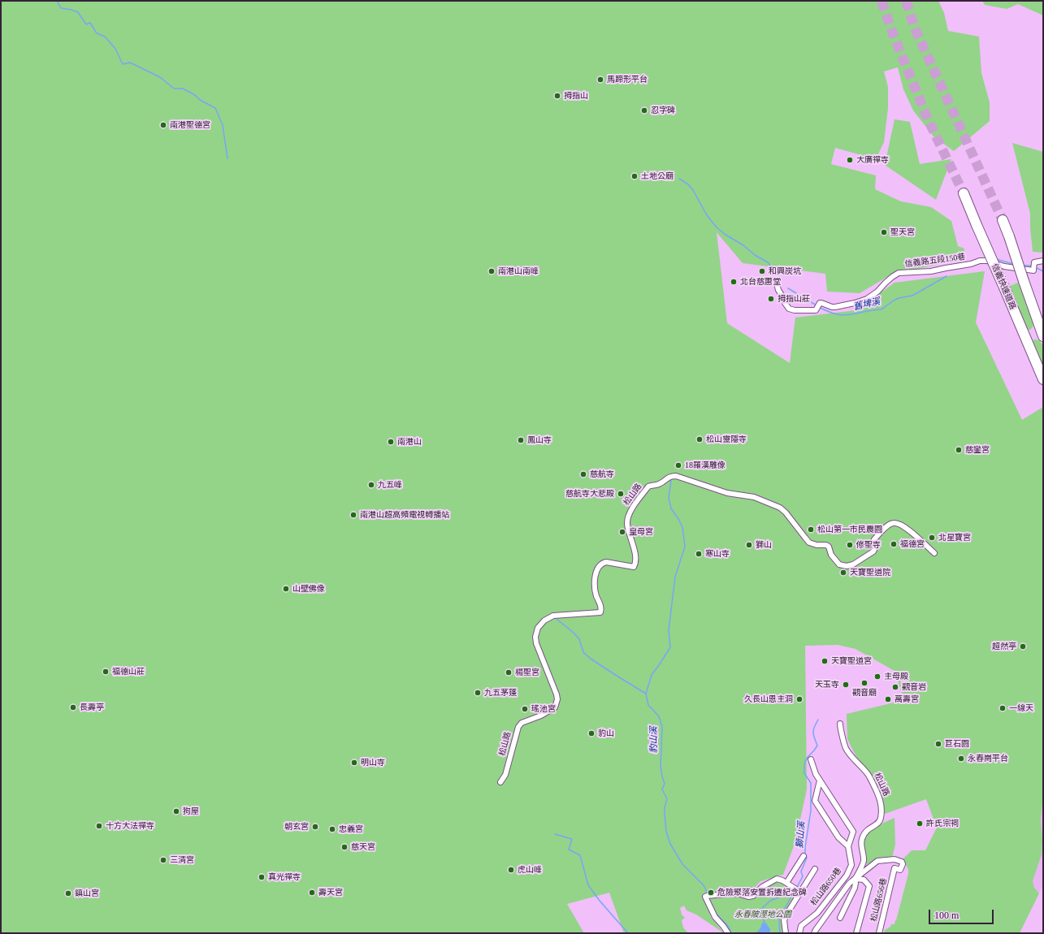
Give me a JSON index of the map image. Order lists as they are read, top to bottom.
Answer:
{
  "streets": {
    "highway": ["信義快速道路"],
    "street": [
      "信義路五段150巷",
      "松山路",
      "松山路650巷",
      "松山路656巷"
    ]
  },
  "crossings": [
    ["松山路", "松山路656巷"]
  ],
  "water": ["舊埤溪", "豹山溪", "獅山溪"],
  "parks": ["永春陂溼地公園"],
  "places": [
    "馬蹄形平台",
    "拇指山",
    "忍字碑",
    "南港聖德宮",
    "大廣禪寺",
    "土地公廟",
    "聖天宮",
    "南港山南峰",
    "和興炭坑",
    "北台慈惠堂",
    "拇指山莊",
    "松山靈隱寺",
    "鳳山寺",
    "南港山",
    "慈鑾宮",
    "18羅漢雕像",
    "慈航寺",
    "九五峰",
    "慈航寺大悲殿",
    "南港山超高頻電視轉播站",
    "松山第一市民農園",
    "皇母宮",
    "北星寶宮",
    "福德宮",
    "獅山",
    "修聖寺",
    "寒山寺",
    "天寶聖道院",
    "山壁佛像",
    "超然亭",
    "天寶聖道宮",
    "福德山莊",
    "楊聖宮",
    "主母殿",
    "觀音廟",
    "天玉寺",
    "觀音岩",
    "九五茅蓬",
    "久長山恩主洞",
    "萬壽宮",
    "長壽亭",
    "一線天",
    "瑤池宮",
    "豹山",
    "巨石園",
    "永春崗平台",
    "明山寺",
    "狗屋",
    "許氏宗祠",
    "十方大法禪寺",
    "朝玄宮",
    "忠義宮",
    "慈天宮",
    "三清宮",
    "虎山峰",
    "真光禪寺",
    "壽天宮",
    "危險聚落安置拆遷紀念碑",
    "鎮山宮"
  ],
  "scale_bar": "100 m"
}
